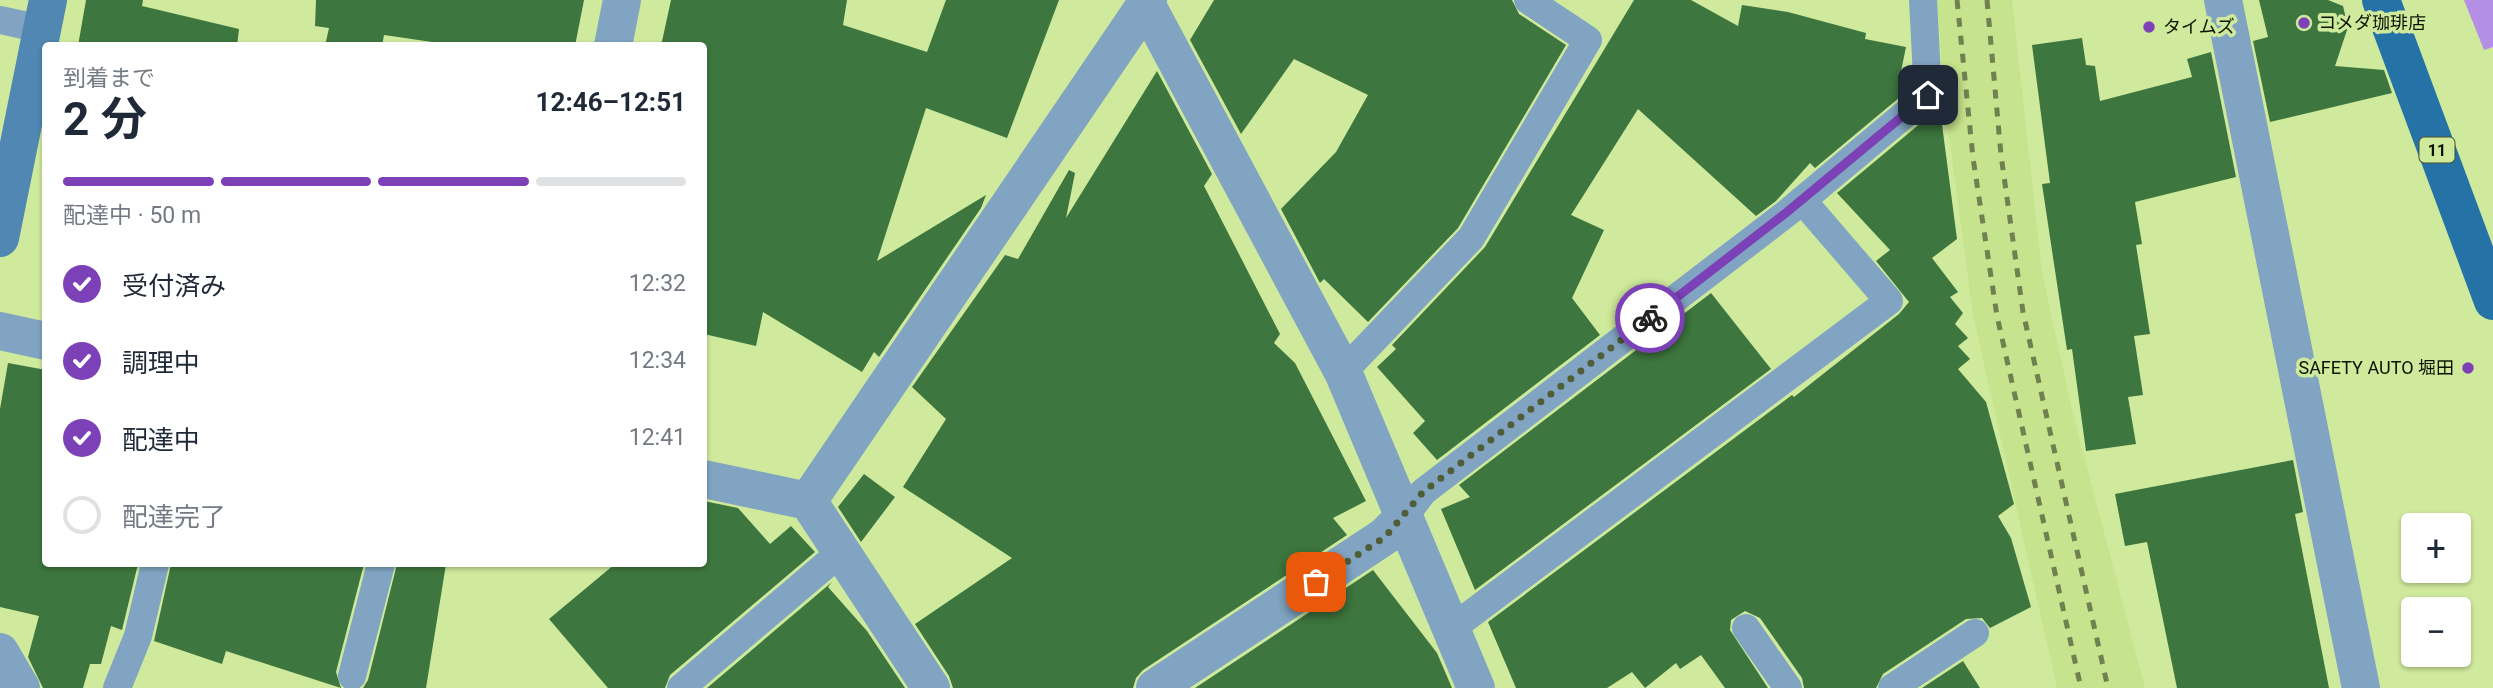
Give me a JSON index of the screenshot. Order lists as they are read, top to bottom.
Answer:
{
  "streets": {
    "main road": ["11"]
  },
  "places": ["コメダ珈琲店", "タイムズ", "SAFETY AUTO 堀田"],
  "page": {
    "heading": ["2 分", "到着まで", "12:46–12:51"],
    "bar": "配達中 · 50 m",
    "list": [
      ["受付済み", "12:32"],
      ["調理中", "12:34"],
      ["配達中", "12:41"],
      "配達完了"
    ],
    "map_buttons": ["+", "−"]
  }
}
